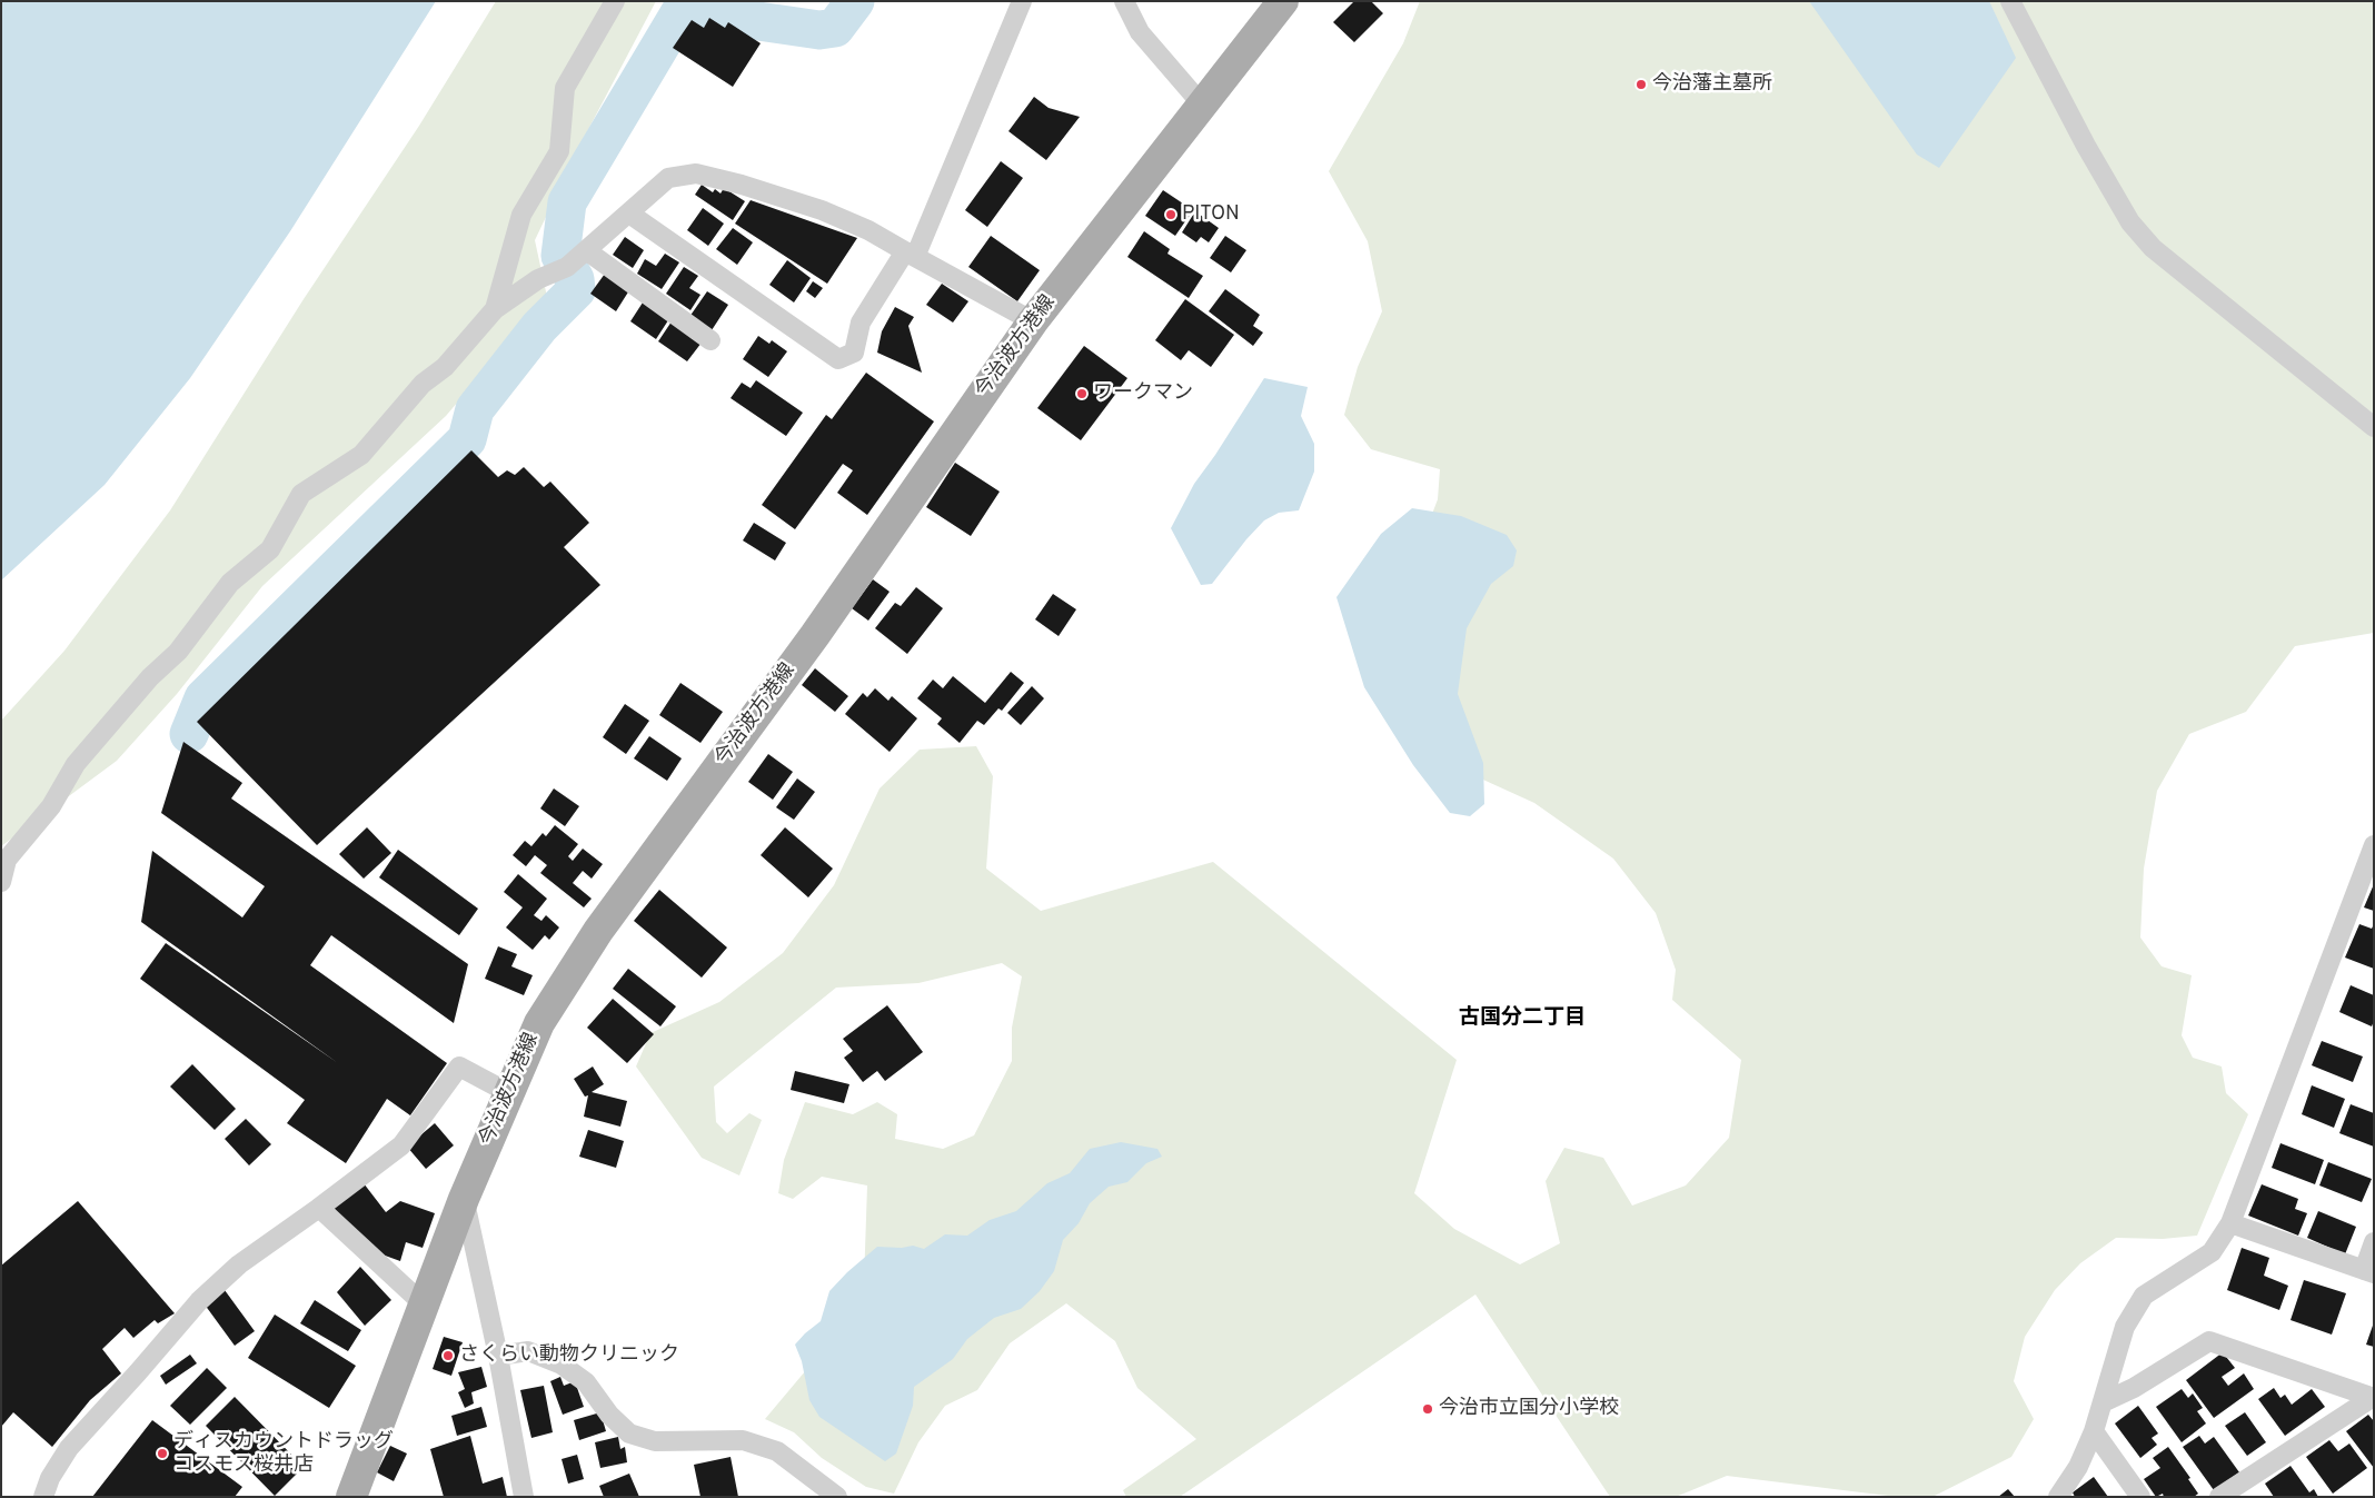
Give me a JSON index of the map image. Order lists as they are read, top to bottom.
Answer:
{
  "streets": {
    "main road": ["今治波方港線"]
  },
  "districts": ["古国分二丁目"],
  "places": [
    "今治藩主墓所",
    "PITON",
    "ワークマン",
    "さくらい動物クリニック",
    "今治市立国分小学校",
    "ディスカウントドラッグ コスモス桜井店"
  ]
}
